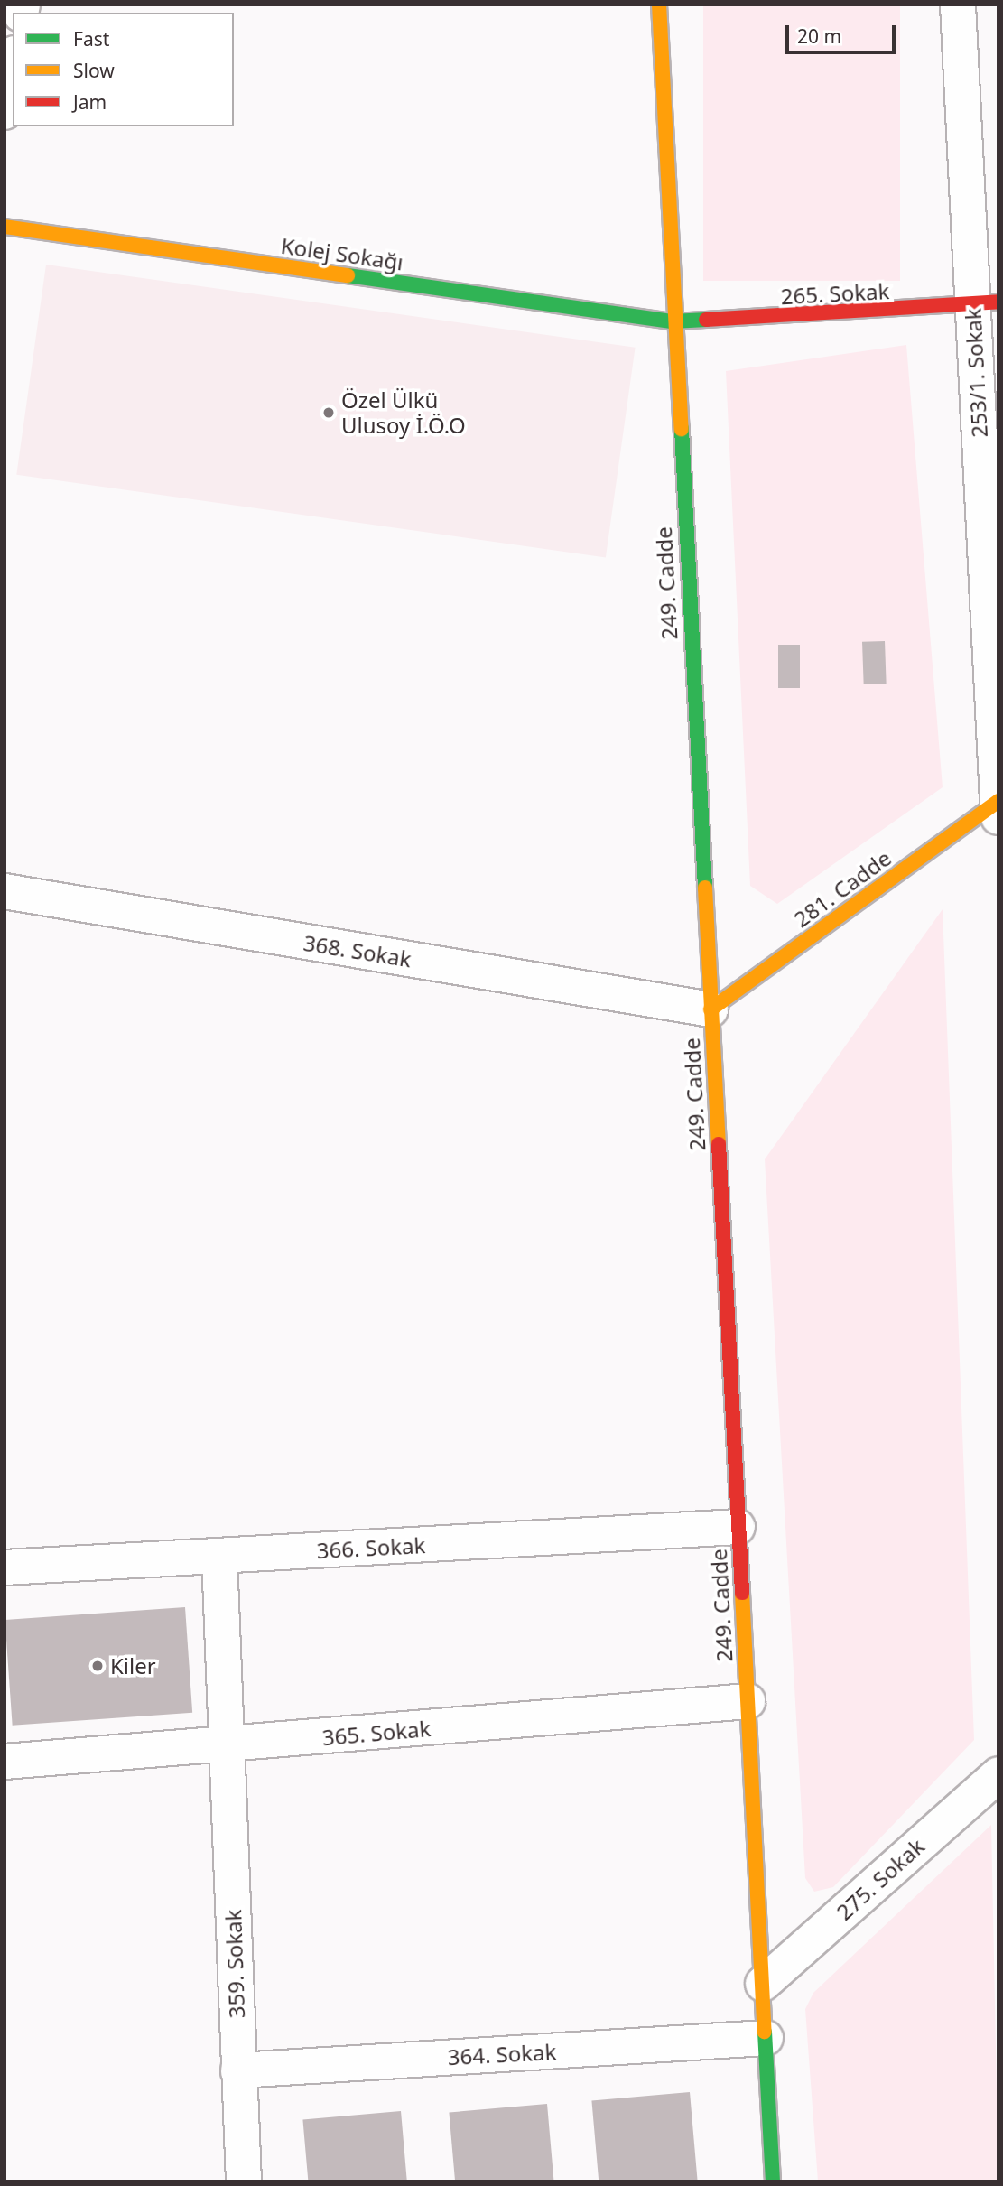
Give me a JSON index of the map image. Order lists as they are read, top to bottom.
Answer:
{
  "streets": {
    "street": [
      "Kolej Sokağı",
      "265. Sokak",
      "253/1. Sokak",
      "249. Cadde",
      "281. Cadde",
      "368. Sokak",
      "366. Sokak",
      "365. Sokak",
      "275. Sokak",
      "359. Sokak",
      "364. Sokak"
    ]
  },
  "crossings": [
    ["Kolej Sokağı", "265. Sokak"],
    ["Kolej Sokağı", "249. Cadde"],
    ["265. Sokak", "253/1. Sokak"],
    ["265. Sokak", "249. Cadde"],
    ["253/1. Sokak", "281. Cadde"],
    ["249. Cadde", "281. Cadde"],
    ["249. Cadde", "368. Sokak"],
    ["249. Cadde", "366. Sokak"],
    ["249. Cadde", "365. Sokak"],
    ["249. Cadde", "275. Sokak"],
    ["249. Cadde", "364. Sokak"],
    ["281. Cadde", "368. Sokak"],
    ["366. Sokak", "359. Sokak"],
    ["365. Sokak", "359. Sokak"],
    ["359. Sokak", "364. Sokak"]
  ],
  "places": ["Özel Ülkü Ulusoy İ.Ö.O", "Kiler"],
  "legend": ["Fast", "Slow", "Jam"],
  "scale_bar": "20 m"
}
